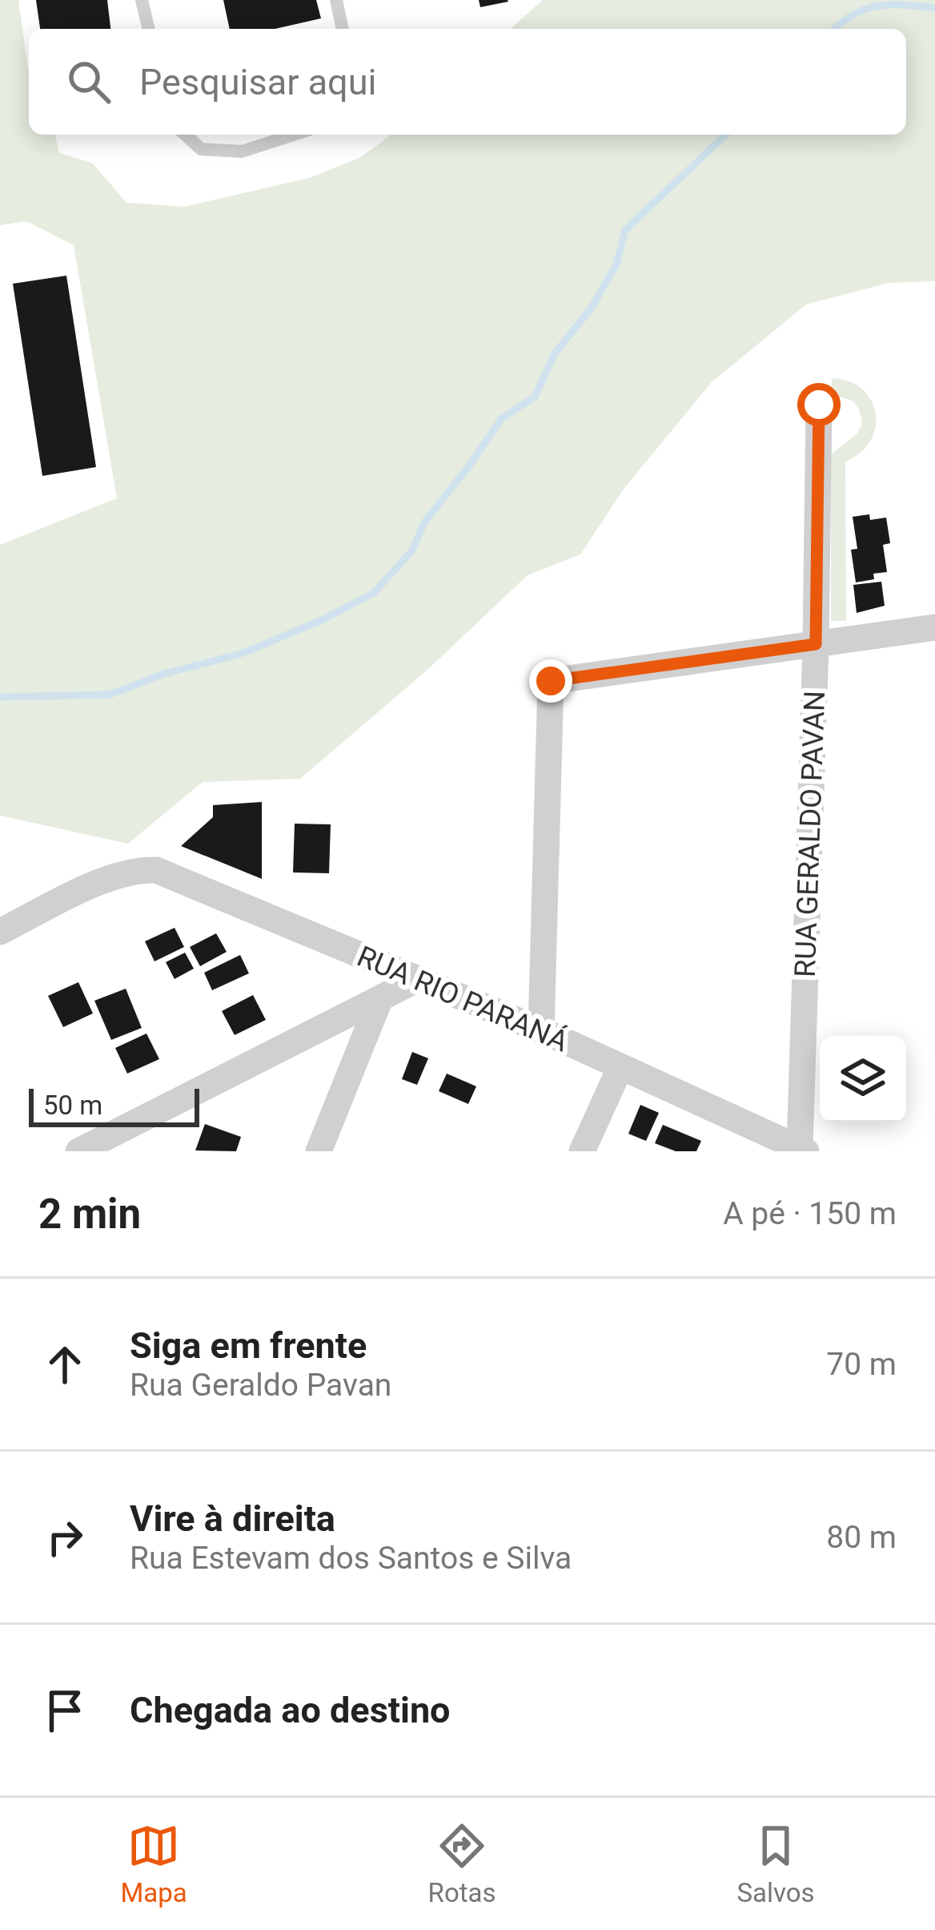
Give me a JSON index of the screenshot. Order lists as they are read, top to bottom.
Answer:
{
  "streets": {
    "street": ["RUA GERALDO PAVAN", "RUA RIO PARANÁ"]
  },
  "crossings": [
    ["RUA GERALDO PAVAN", "RUA RIO PARANÁ"]
  ],
  "scale_bar": "50 m",
  "page": {
    "search": "Pesquisar aqui",
    "scale": "50 m",
    "heading": ["2 min", "A pé · 150 m"],
    "list": [
      ["Siga em frente", "Rua Geraldo Pavan", "70 m"],
      ["Vire à direita", "Rua Estevam dos Santos e Silva", "80 m"],
      "Chegada ao destino"
    ],
    "nav": ["Mapa", "Rotas", "Salvos"]
  }
}
